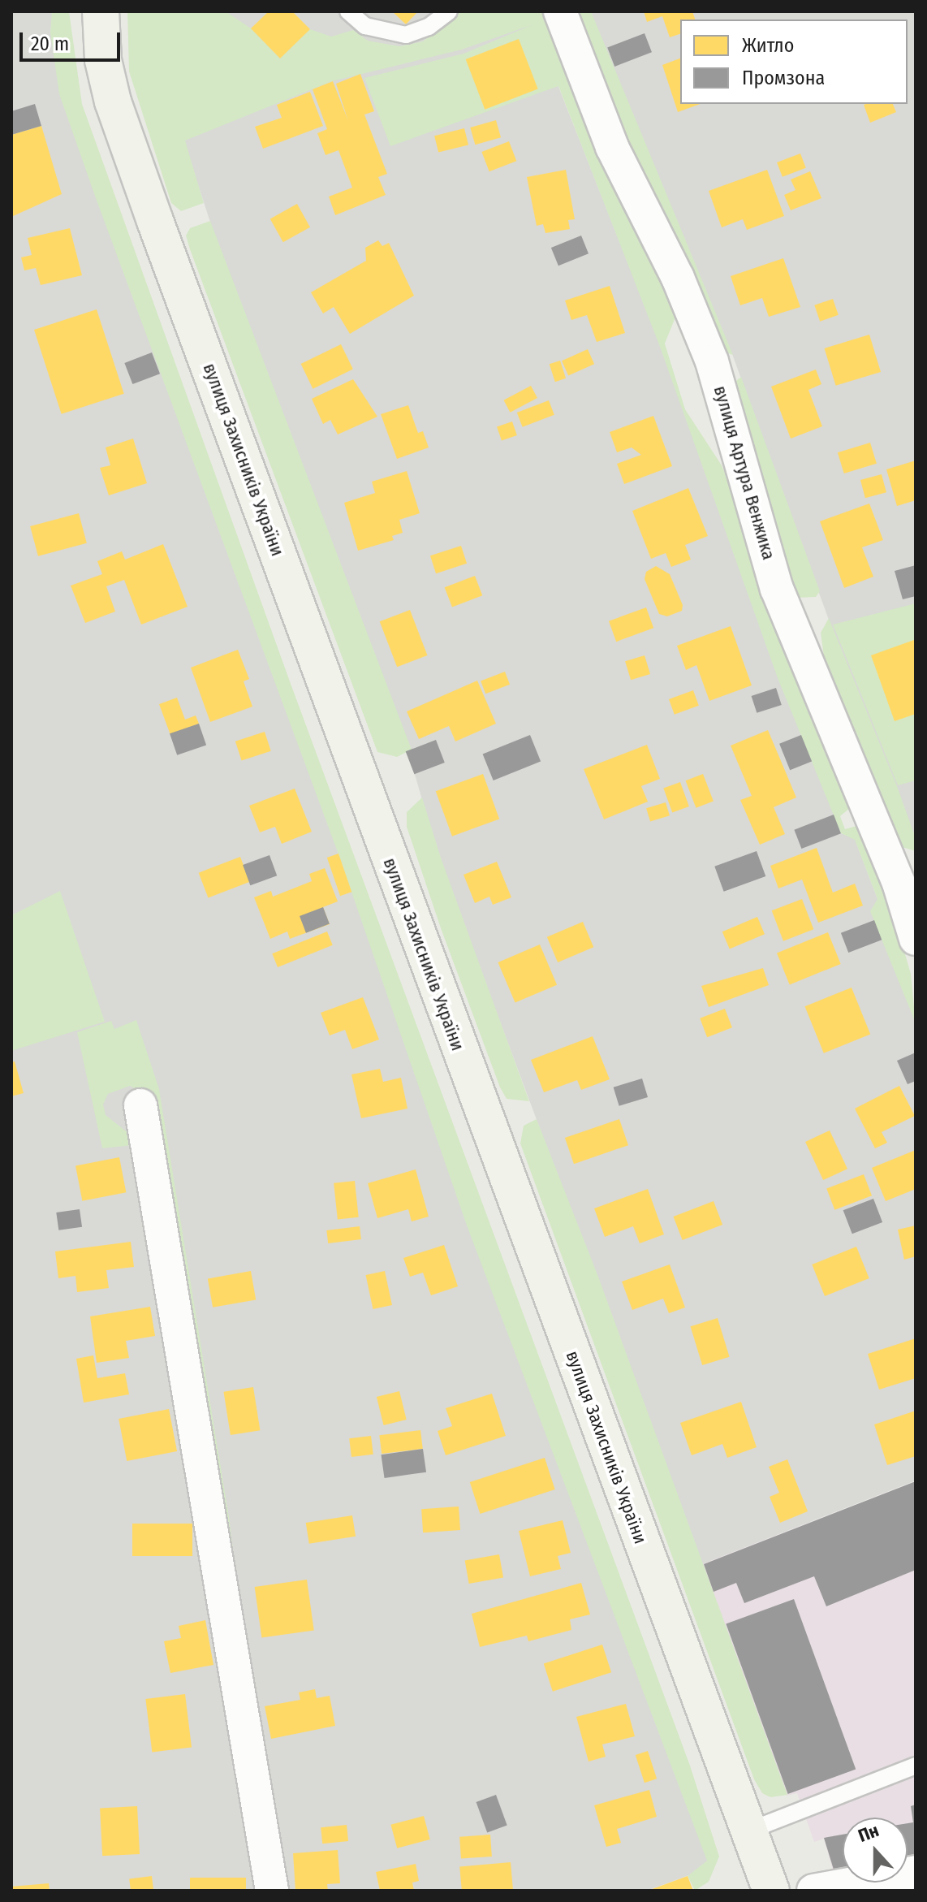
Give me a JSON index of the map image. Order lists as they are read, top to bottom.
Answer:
{
  "streets": {
    "street": ["вулиця Захисників України", "вулиця Артура Венжика"]
  },
  "legend": ["Житло", "Промзона"],
  "scale_bar": "20 m",
  "north": "top"
}
